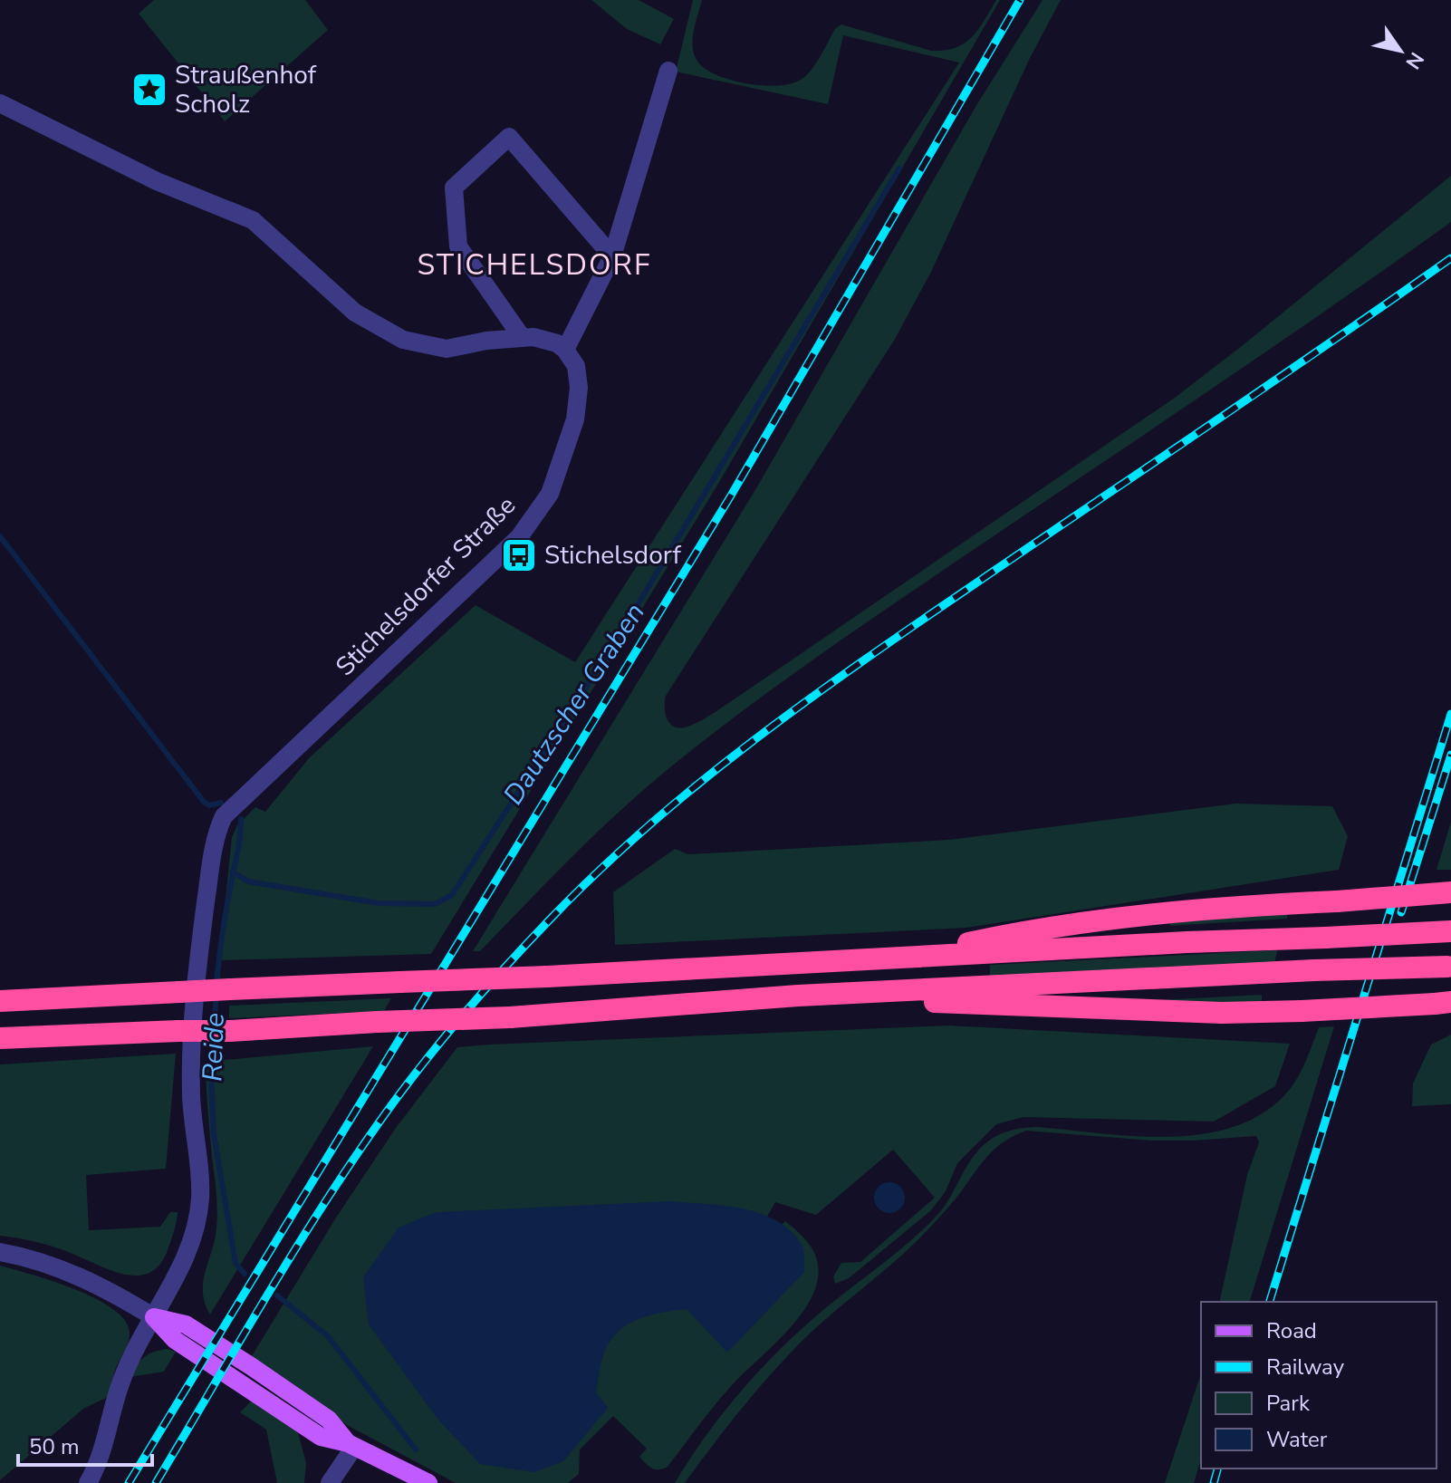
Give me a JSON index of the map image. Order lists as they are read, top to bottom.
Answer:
{
  "streets": {
    "street": ["Stichelsdorfer Straße"]
  },
  "districts": ["STICHELSDORF"],
  "water": ["Dautzscher Graben", "Reide"],
  "places": {
    "place": ["Straußenhof Scholz"],
    "bus stop": ["Stichelsdorf"]
  },
  "legend": [
    "Road",
    "Railway",
    "Park",
    "Water"
  ],
  "scale_bar": "50 m",
  "north": "bottom right"
}
